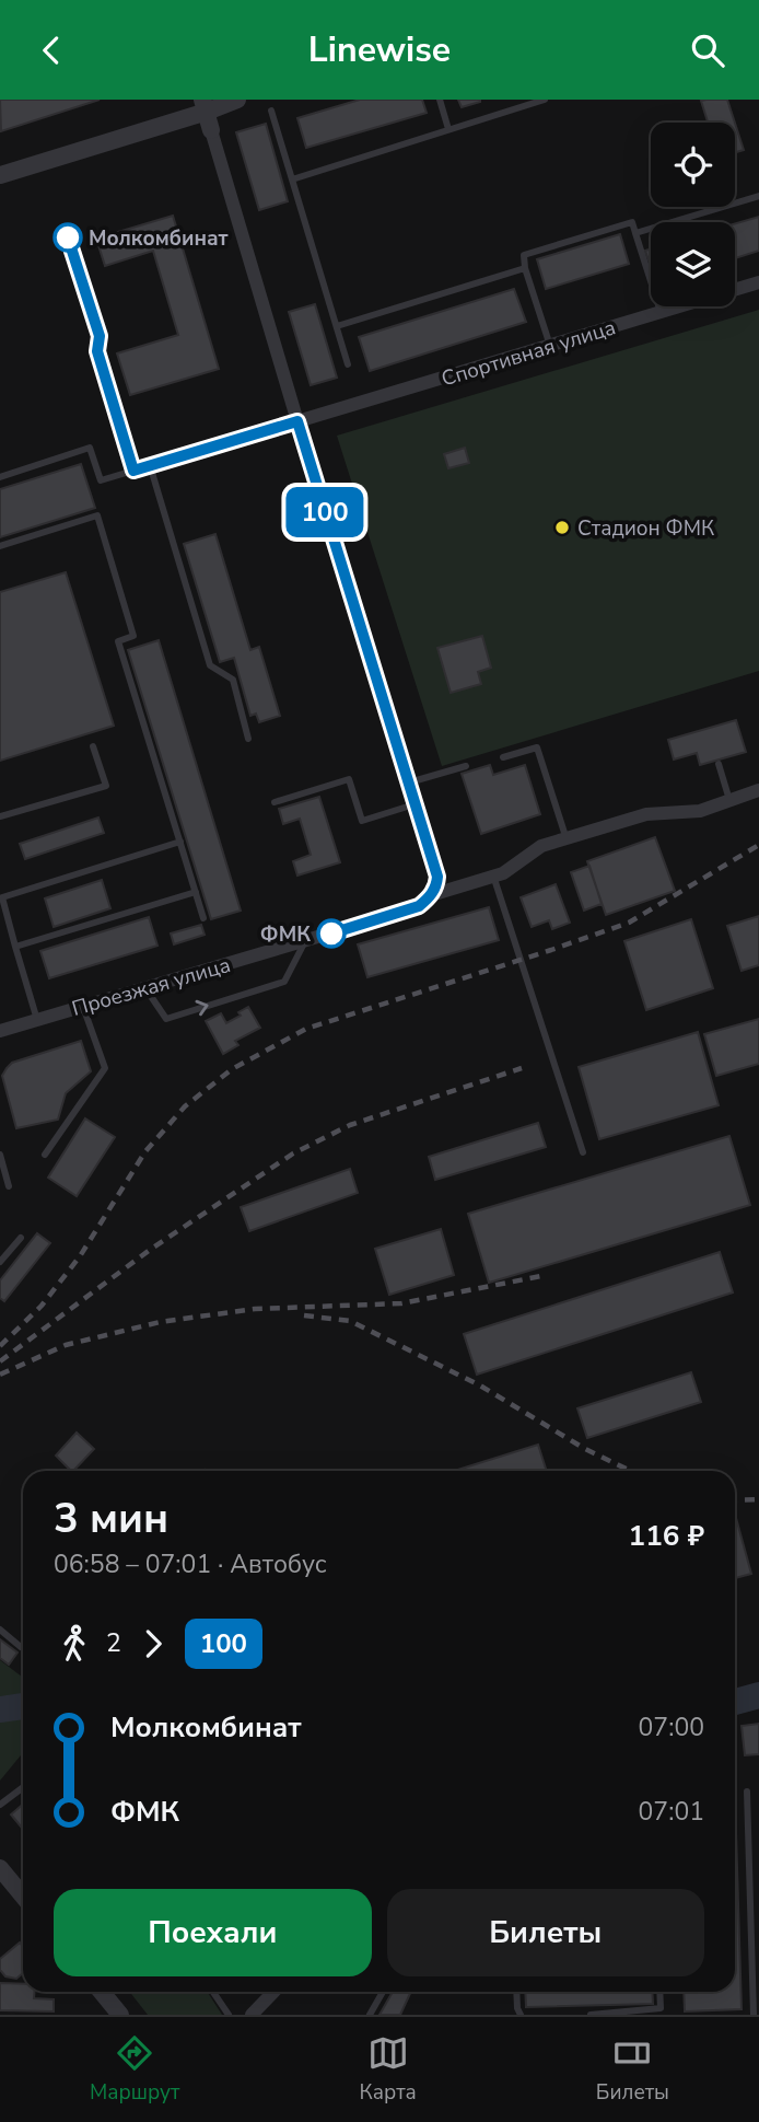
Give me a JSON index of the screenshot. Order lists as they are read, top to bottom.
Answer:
{
  "streets": {
    "street": ["Спортивная улица", "Проезжая улица"]
  },
  "places": ["Молкомбинат", "Стадион ФМК", "ФМК"],
  "lines": ["bus line 100"],
  "page": {
    "header": "Linewise",
    "on_map": "100",
    "heading": ["3 мин", "06:58 – 07:01 · Автобус", "116 ₽"],
    "legs": ["2", "100"],
    "list": [
      {
        "name": "Молкомбинат",
        "value": "07:00"
      },
      {
        "name": "ФМК",
        "value": "07:01"
      }
    ],
    "buttons": ["Поехали", "Билеты"],
    "tabs": ["Маршрут", "Карта", "Билеты"]
  }
}
